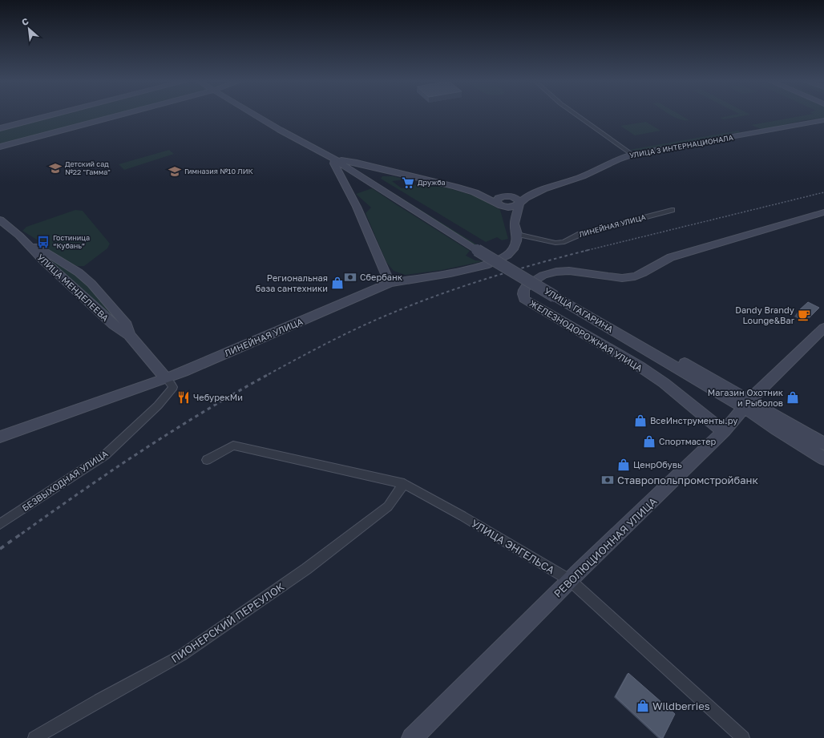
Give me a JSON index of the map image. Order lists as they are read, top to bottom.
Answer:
{
  "streets": {
    "main road": [
      "УЛИЦА 3 ИНТЕРНАЦИОНАЛА",
      "ЛИНЕЙНАЯ УЛИЦА",
      "УЛИЦА МЕНДЕЛЕЕВА",
      "УЛИЦА ГАГАРИНА",
      "ЖЕЛЕЗНОДОРОЖНАЯ УЛИЦА",
      "РЕВОЛЮЦИОННАЯ УЛИЦА"
    ],
    "street": ["БЕЗВЫХОДНАЯ УЛИЦА", "УЛИЦА ЭНГЕЛЬСА", "ПИОНЕРСКИЙ ПЕРЕУЛОК"]
  },
  "crossings": [
    ["УЛИЦА 3 ИНТЕРНАЦИОНАЛА", "ЛИНЕЙНАЯ УЛИЦА"],
    ["УЛИЦА 3 ИНТЕРНАЦИОНАЛА", "УЛИЦА ГАГАРИНА"],
    ["ЛИНЕЙНАЯ УЛИЦА", "УЛИЦА МЕНДЕЛЕЕВА"],
    ["ЛИНЕЙНАЯ УЛИЦА", "УЛИЦА ГАГАРИНА"],
    ["ЛИНЕЙНАЯ УЛИЦА", "БЕЗВЫХОДНАЯ УЛИЦА"],
    ["УЛИЦА МЕНДЕЛЕЕВА", "БЕЗВЫХОДНАЯ УЛИЦА"],
    ["УЛИЦА ГАГАРИНА", "РЕВОЛЮЦИОННАЯ УЛИЦА"],
    ["ЖЕЛЕЗНОДОРОЖНАЯ УЛИЦА", "РЕВОЛЮЦИОННАЯ УЛИЦА"],
    ["УЛИЦА ЭНГЕЛЬСА", "РЕВОЛЮЦИОННАЯ УЛИЦА"],
    ["УЛИЦА ЭНГЕЛЬСА", "ПИОНЕРСКИЙ ПЕРЕУЛОК"]
  ],
  "places": {
    "school or university": ["Детский сад №22 \"Гамма\"", "Гимназия №10 ЛИК"],
    "supermarket": ["Дружба"],
    "bus stop": ["Гостиница “Кубань”"],
    "bank": ["Сбербанк", "Ставропольпромстройбанк"],
    "shop": [
      "Региональная база сантехники",
      "Магазин Охотник и Рыболов",
      "ВсеИнструменты.ру",
      "Спортмастер",
      "ЦенрОбувь",
      "Wildberries"
    ],
    "cafe": ["Dandy Brandy Lounge&Bar"],
    "restaurant": ["ЧебурекМи"]
  },
  "north": "top left"
}
